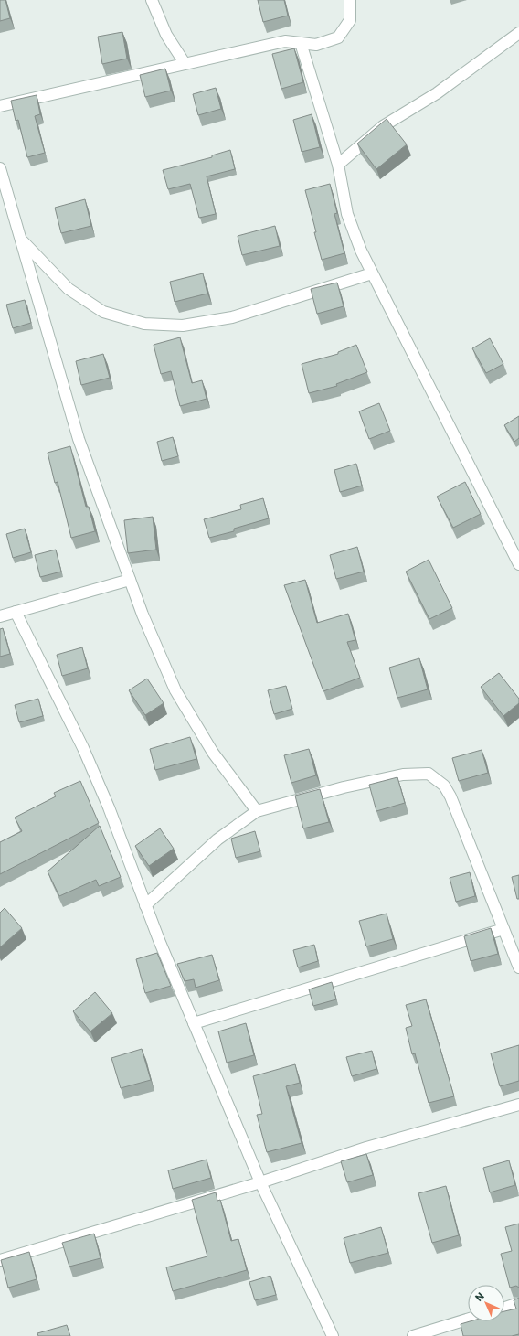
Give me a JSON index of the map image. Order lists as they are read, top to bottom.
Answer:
{
  "north": "top left"
}
